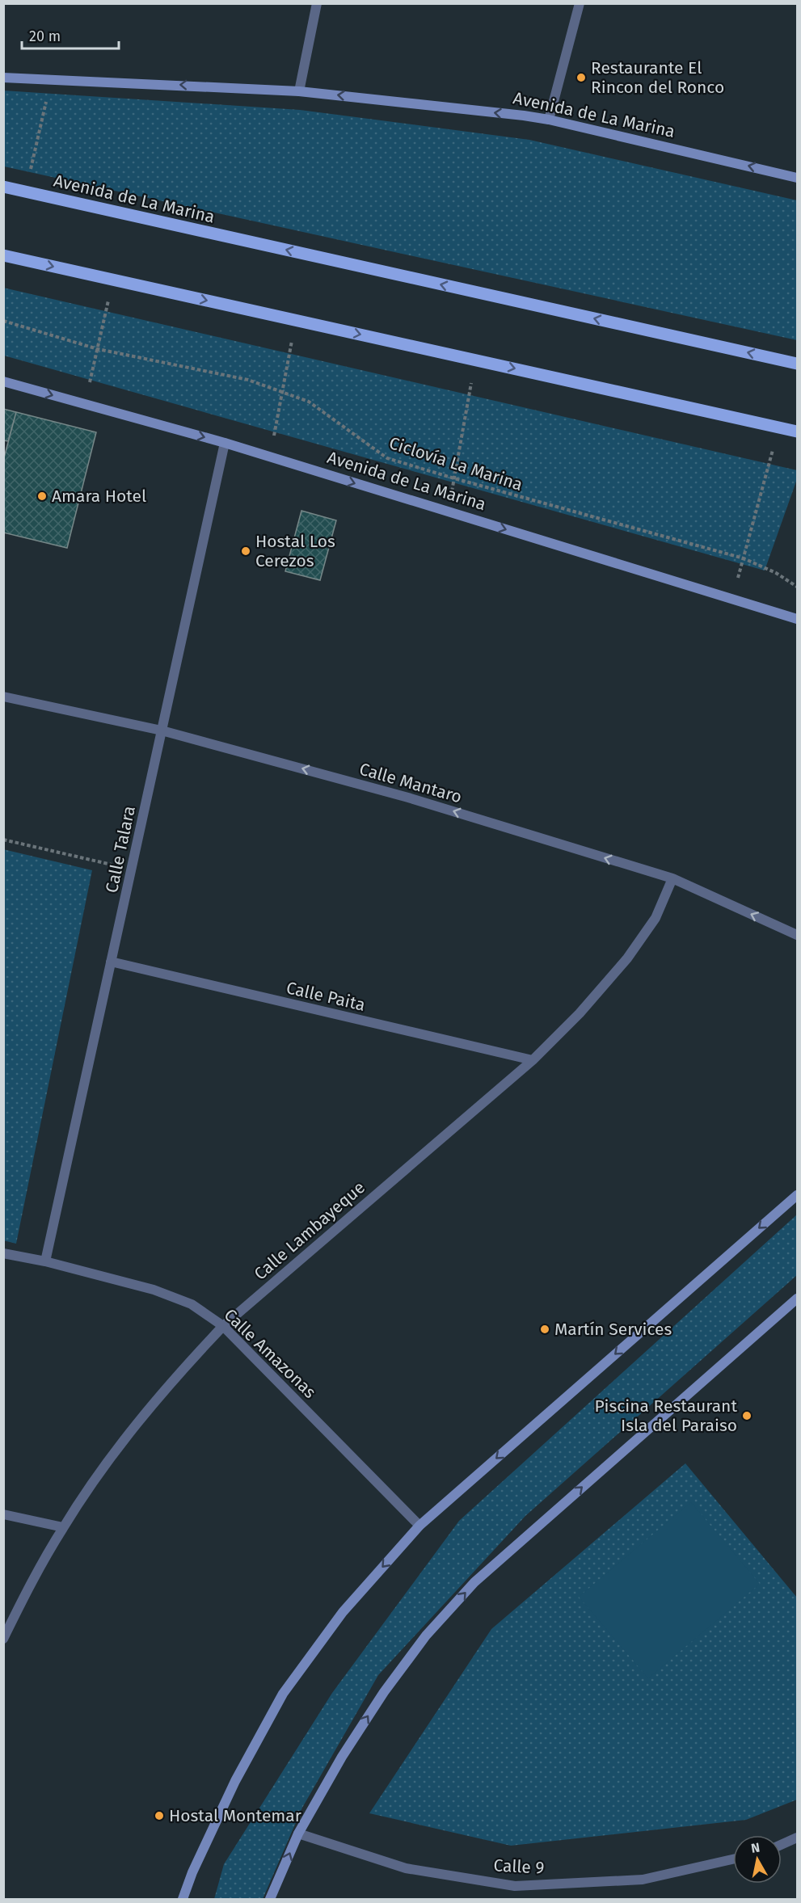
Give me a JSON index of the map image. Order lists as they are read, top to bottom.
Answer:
{
  "streets": {
    "main road": ["Avenida de La Marina"],
    "street": [
      "Calle Mantaro",
      "Calle Talara",
      "Calle Paita",
      "Calle Lambayeque",
      "Calle Amazonas",
      "Calle 9"
    ],
    "path": ["Ciclovía La Marina"]
  },
  "crossings": [
    ["Avenida de La Marina", "Calle Talara"],
    ["Calle Mantaro", "Calle Talara"],
    ["Calle Mantaro", "Calle Lambayeque"],
    ["Calle Talara", "Calle Paita"],
    ["Calle Talara", "Calle Amazonas"],
    ["Calle Paita", "Calle Lambayeque"],
    ["Calle Lambayeque", "Calle Amazonas"]
  ],
  "one_way": ["Calle Mantaro"],
  "places": [
    "Restaurante El Rincon del Ronco",
    "Amara Hotel",
    "Hostal Los Cerezos",
    "Martín Services",
    "Piscina Restaurant Isla del Paraiso",
    "Hostal Montemar"
  ],
  "scale_bar": "20 m",
  "north": "top"
}
